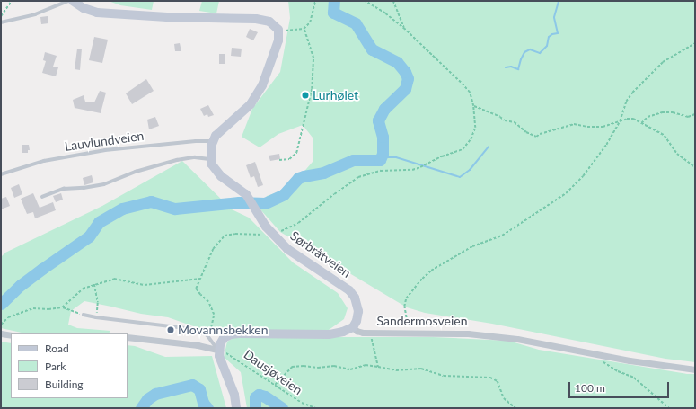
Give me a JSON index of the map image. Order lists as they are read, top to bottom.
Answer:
{
  "streets": {
    "street": ["Sørbråtveien", "Sandermosveien"],
    "lane": ["Lauvlundveien"],
    "path": ["Dausjøveien"]
  },
  "crossings": [
    ["Sørbråtveien", "Sandermosveien"]
  ],
  "places": ["Lurhølet", "Movannsbekken"],
  "legend": ["Road", "Park", "Building"],
  "scale_bar": "100 m"
}
